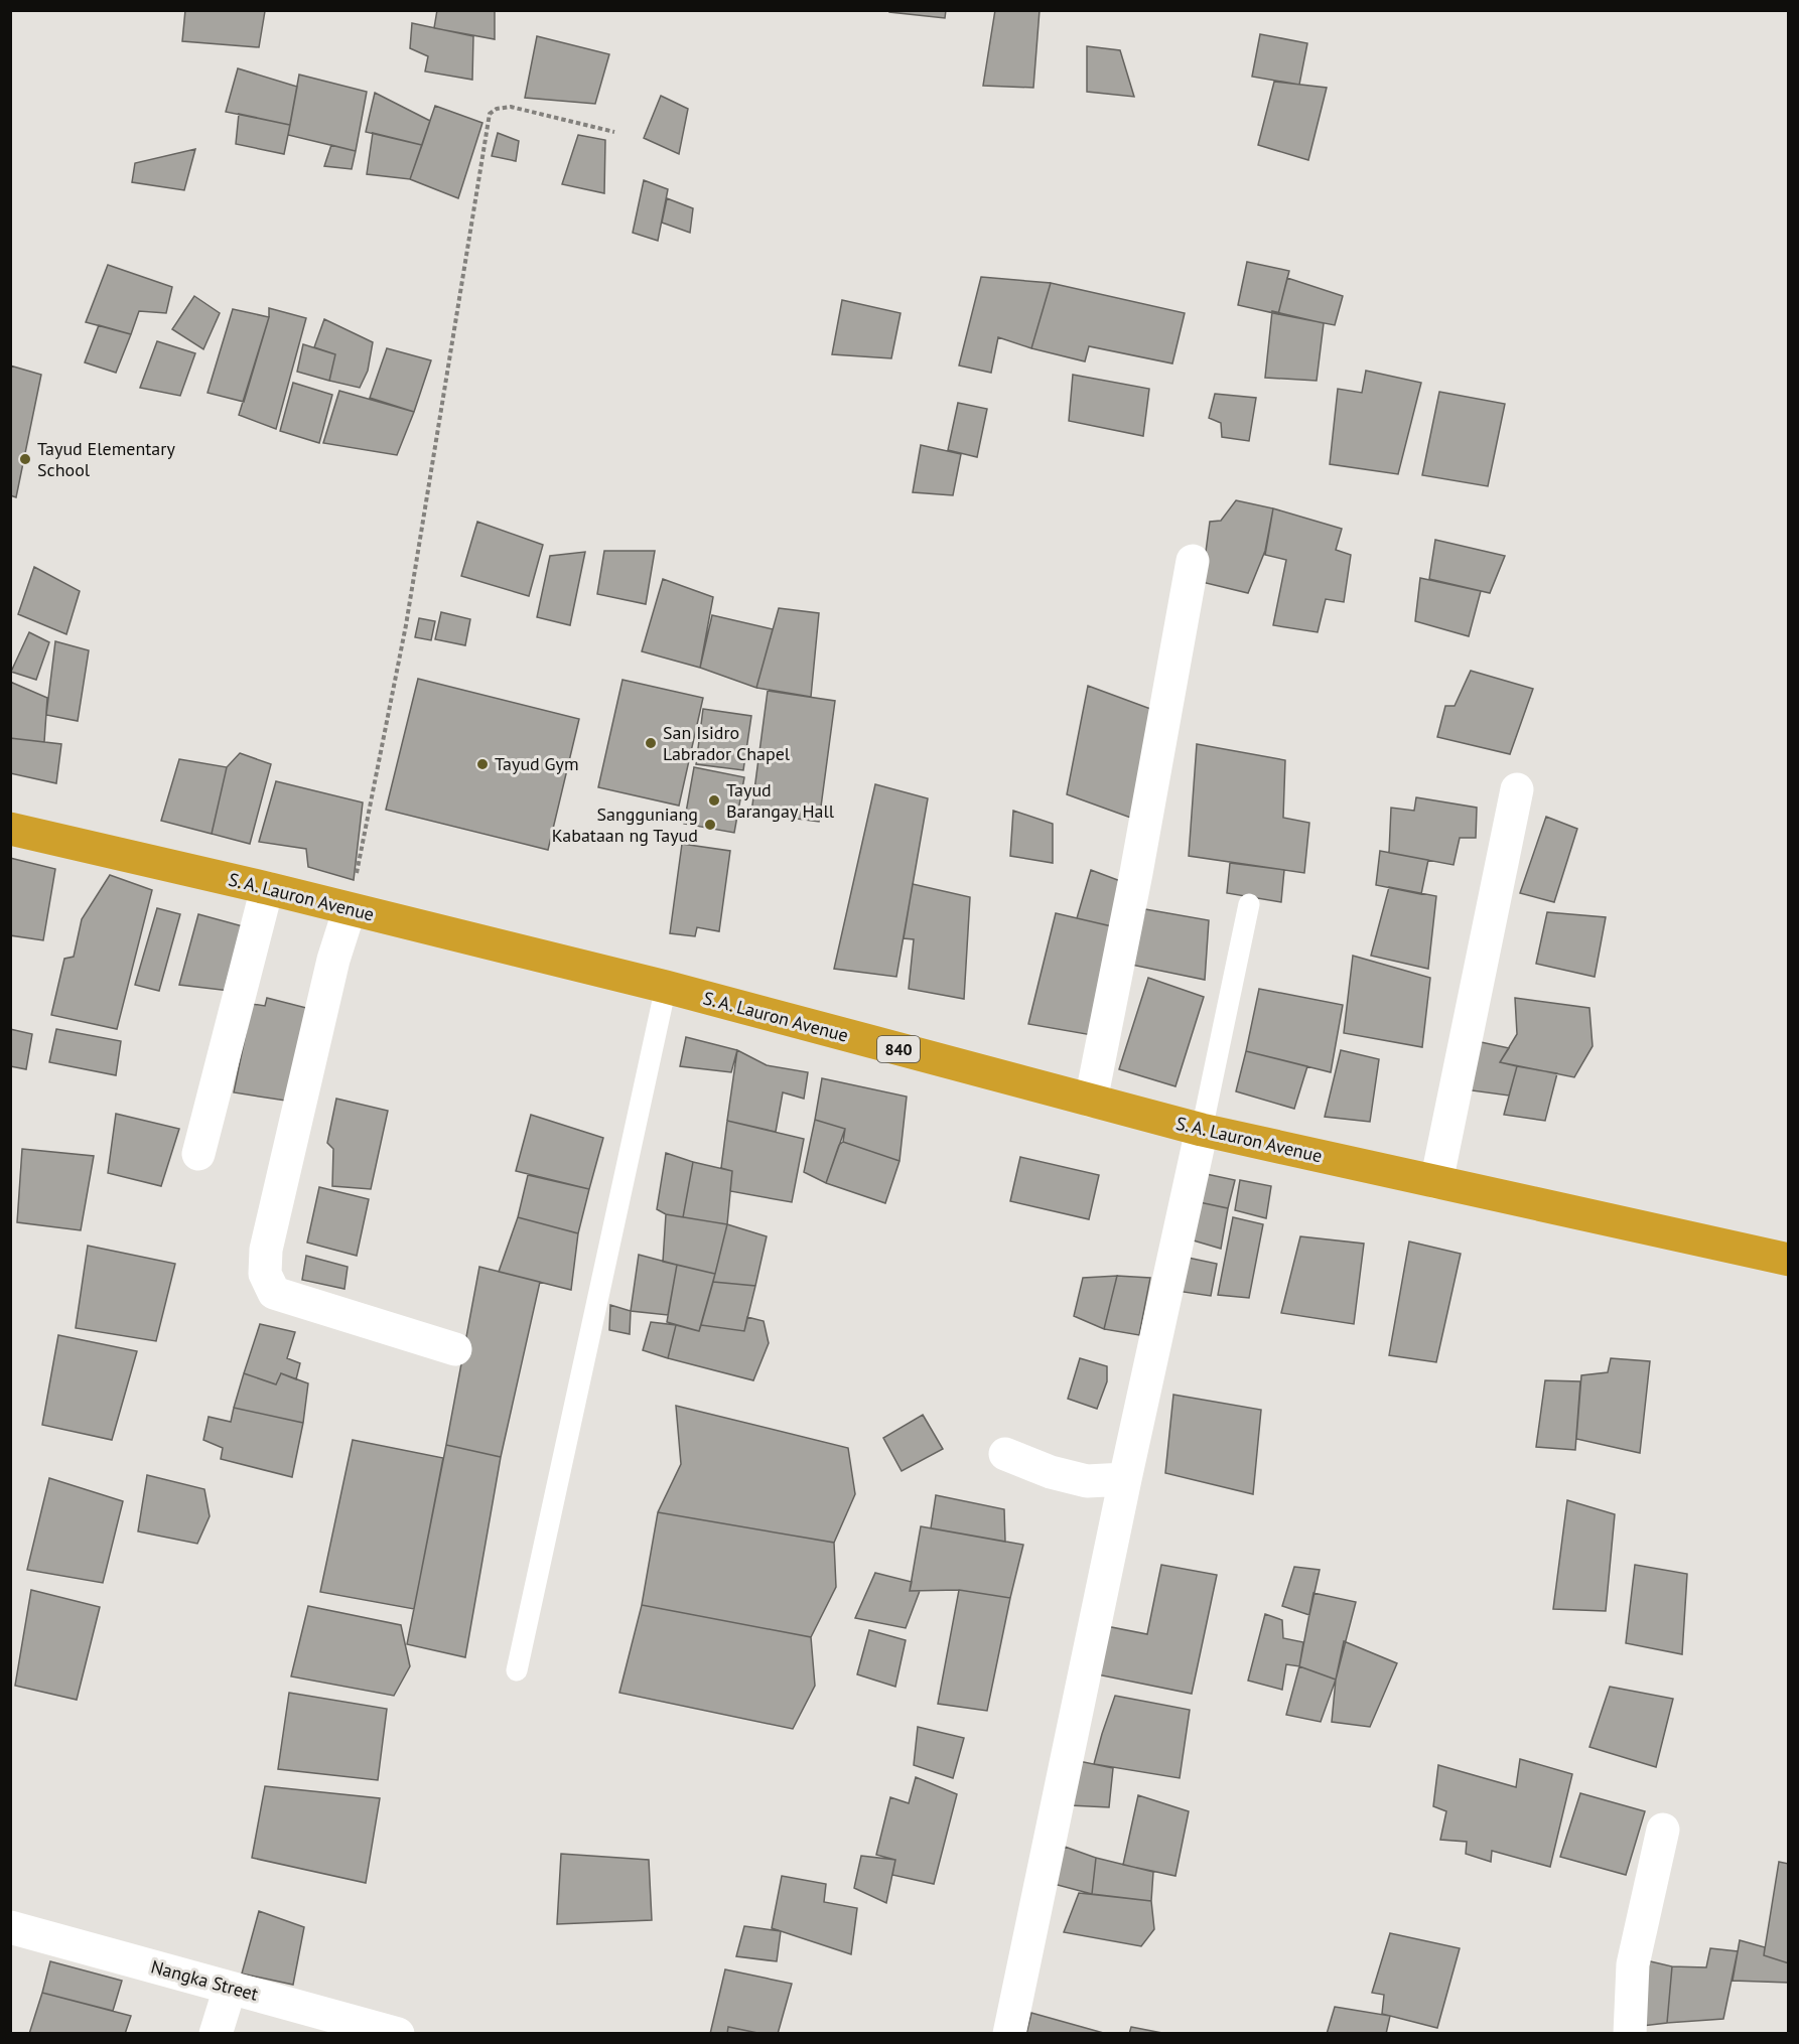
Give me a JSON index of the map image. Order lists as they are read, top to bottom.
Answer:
{
  "streets": {
    "highway": ["S. A. Lauron Avenue", "840"],
    "street": ["Nangka Street"]
  },
  "places": [
    "Tayud Elementary School",
    "San Isidro Labrador Chapel",
    "Tayud Gym",
    "Tayud Barangay Hall",
    "Sangguniang Kabataan ng Tayud"
  ]
}
